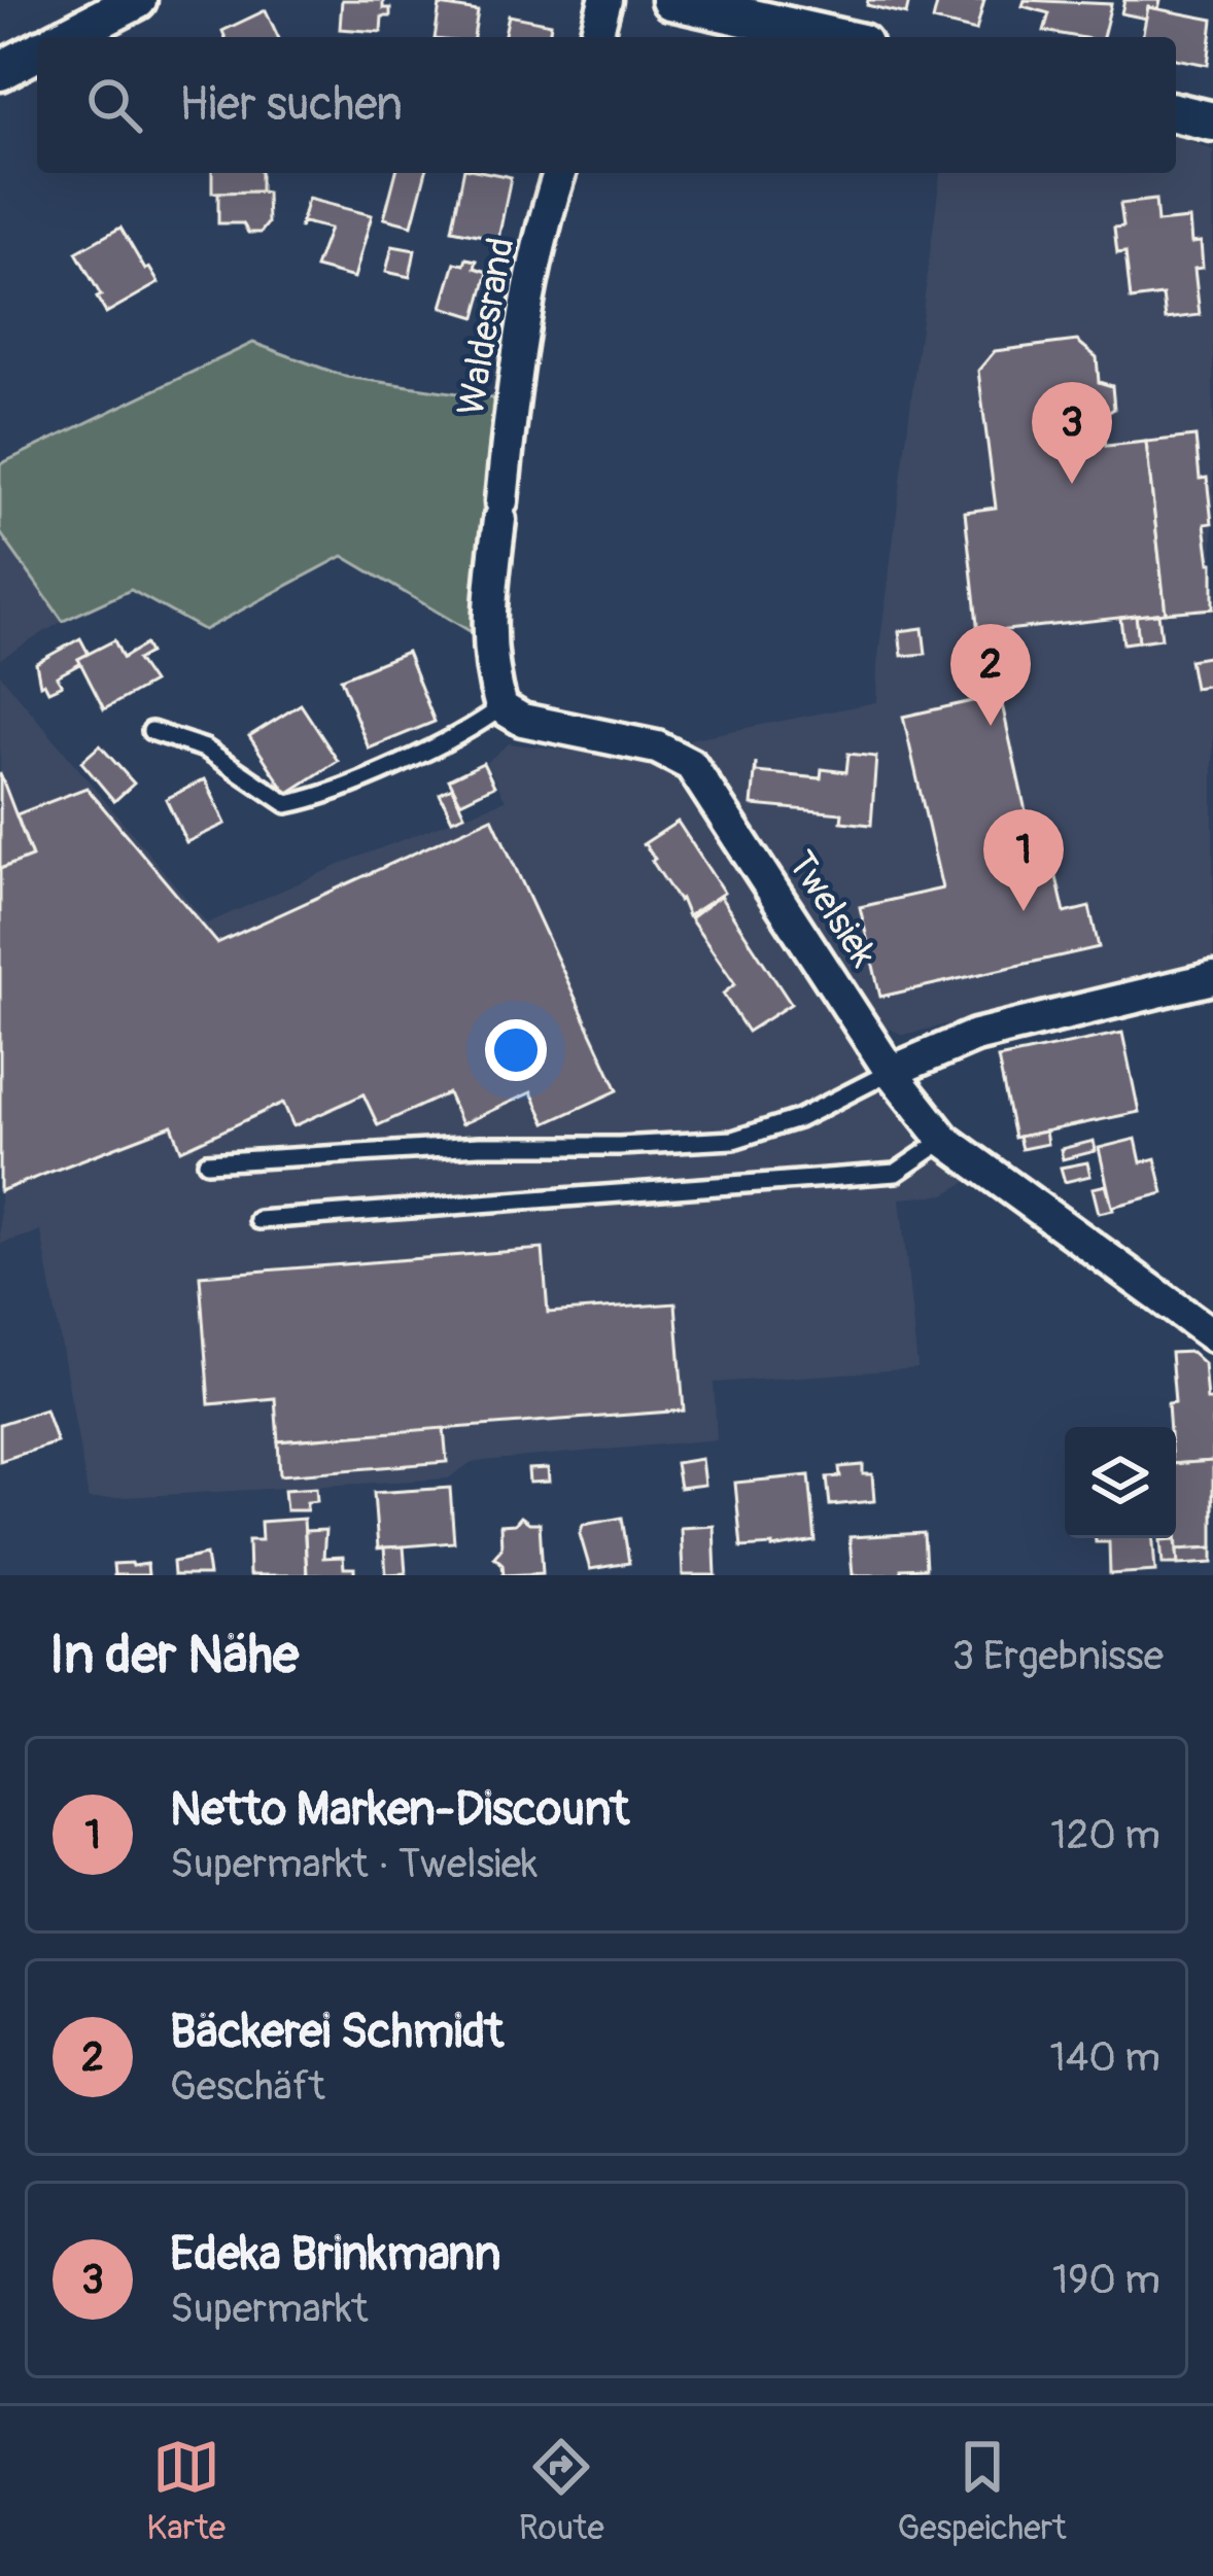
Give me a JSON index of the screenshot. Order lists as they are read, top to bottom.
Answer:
{
  "streets": {
    "street": ["Waldesrand", "Twelsiek"]
  },
  "crossings": [
    ["Waldesrand", "Twelsiek"]
  ],
  "page": {
    "search": "Hier suchen",
    "pins": ["3", "2", "1"],
    "heading": ["In der Nähe", "3 Ergebnisse"],
    "list": [
      {
        "mark": "1",
        "name": "Netto Marken-Discount",
        "note": "Supermarkt · Twelsiek",
        "value": "120 m"
      },
      {
        "mark": "2",
        "name": "Bäckerei Schmidt",
        "note": "Geschäft",
        "value": "140 m"
      },
      {
        "mark": "3",
        "name": "Edeka Brinkmann",
        "note": "Supermarkt",
        "value": "190 m"
      }
    ],
    "nav": ["Karte", "Route", "Gespeichert"]
  }
}
